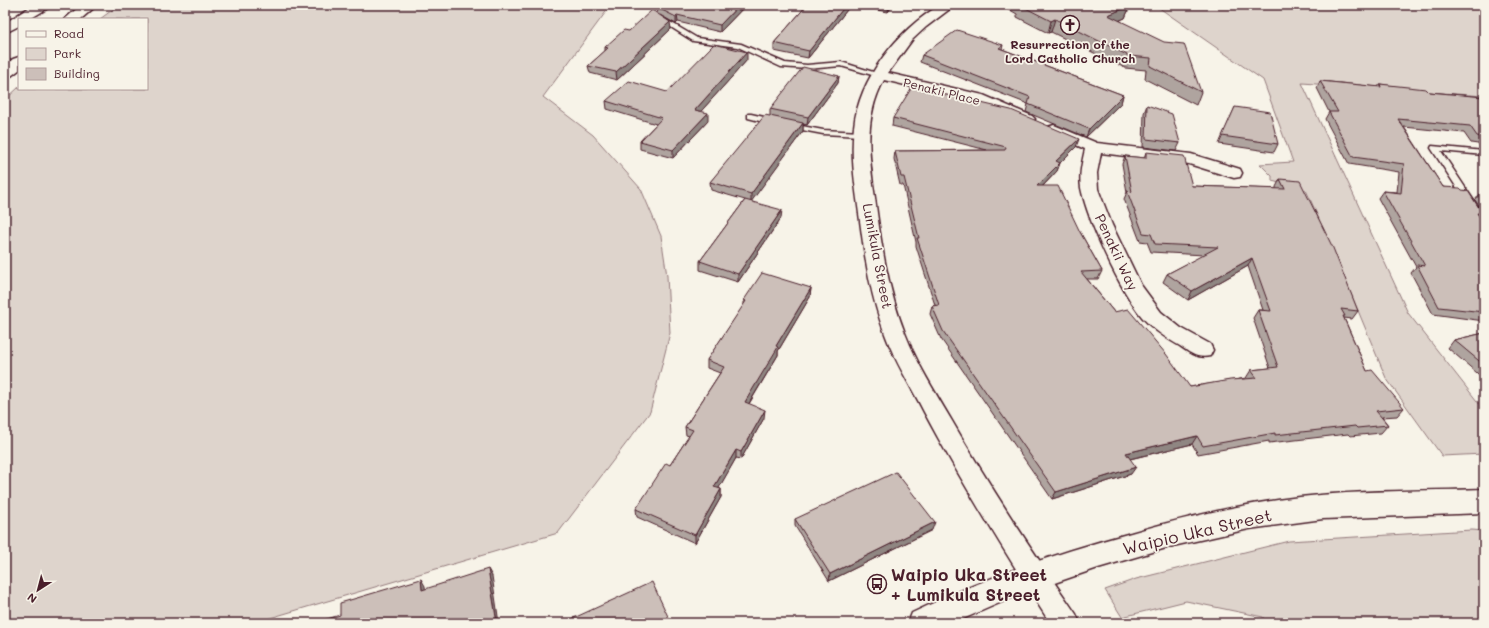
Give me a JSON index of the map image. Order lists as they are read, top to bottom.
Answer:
{
  "streets": {
    "main road": ["Waipio Uka Street"],
    "street": ["Penakii Place", "Penakii Way", "Lumikula Street"]
  },
  "crossings": [
    ["Penakii Place", "Penakii Way"],
    ["Penakii Place", "Lumikula Street"],
    ["Lumikula Street", "Waipio Uka Street"]
  ],
  "places": {
    "church": ["Resurrection of the Lord Catholic Church"],
    "bus stop": ["Waipio Uka Street + Lumikula Street"]
  },
  "legend": ["Road", "Park", "Building"],
  "north": "bottom left"
}
